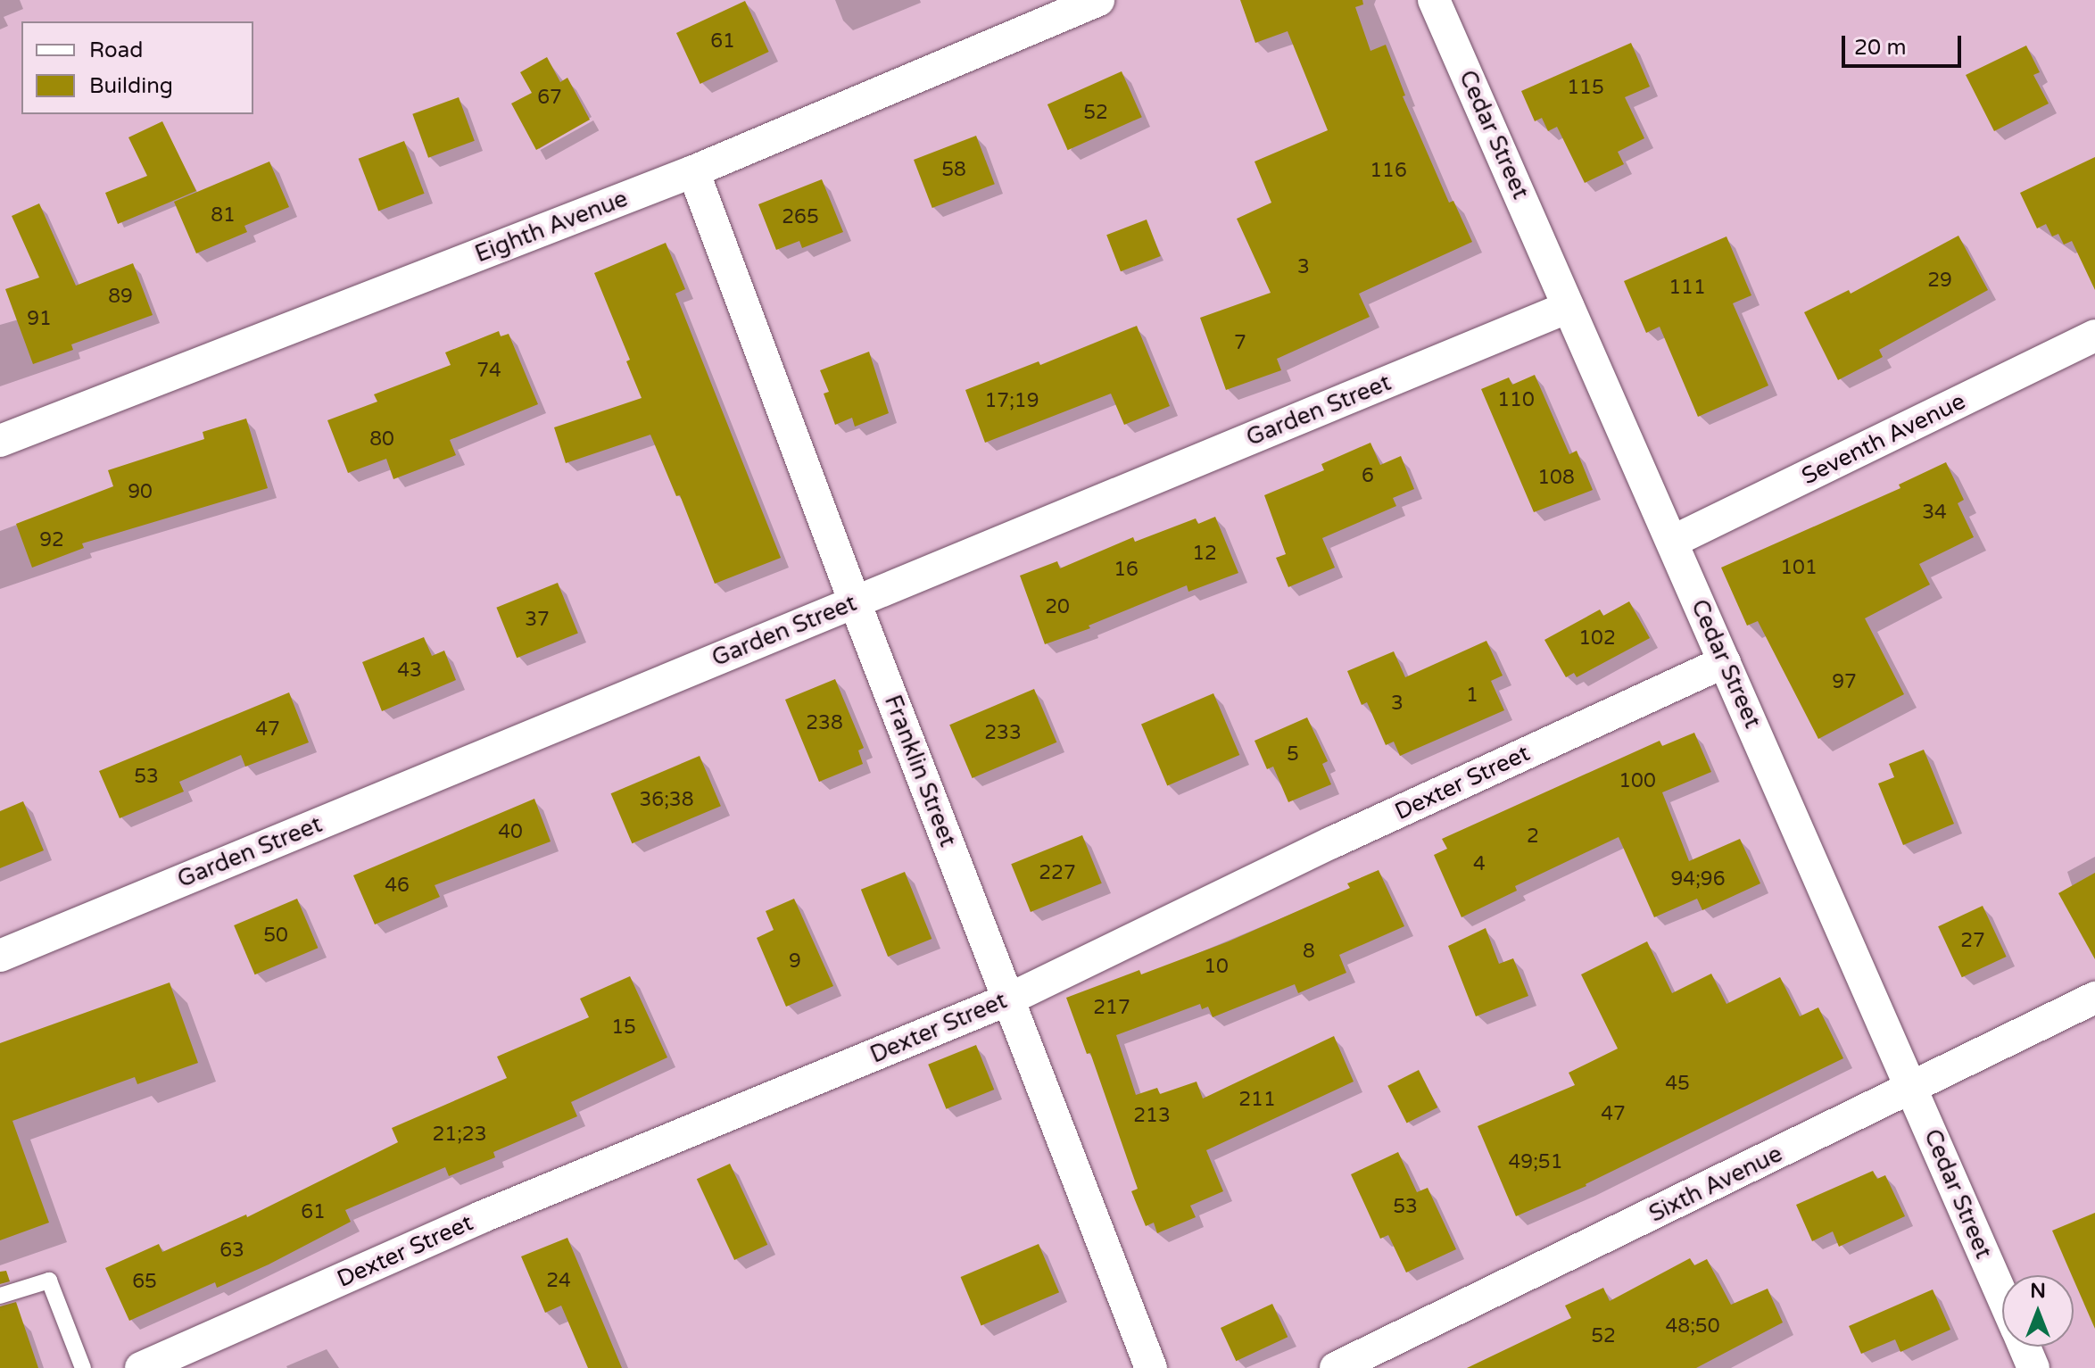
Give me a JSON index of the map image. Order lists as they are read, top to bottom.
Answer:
{
  "streets": {
    "street": [
      "Cedar Street",
      "Eighth Avenue",
      "Garden Street",
      "Seventh Avenue",
      "Franklin Street",
      "Dexter Street",
      "Sixth Avenue"
    ]
  },
  "crossings": [
    ["Cedar Street", "Garden Street"],
    ["Cedar Street", "Seventh Avenue"],
    ["Cedar Street", "Dexter Street"],
    ["Cedar Street", "Sixth Avenue"],
    ["Eighth Avenue", "Franklin Street"],
    ["Garden Street", "Franklin Street"],
    ["Franklin Street", "Dexter Street"]
  ],
  "house_numbers": [
    "61",
    "115",
    "67",
    "52",
    "58",
    "116",
    "81",
    "265",
    "3",
    "29",
    "111",
    "89",
    "91",
    "7",
    "74",
    "110",
    "17;19",
    "80",
    "6",
    "108",
    "90",
    "34",
    "92",
    "12",
    "101",
    "16",
    "20",
    "37",
    "102",
    "43",
    "97",
    "1",
    "3",
    "238",
    "47",
    "233",
    "5",
    "53",
    "100",
    "36;38",
    "40",
    "2",
    "4",
    "227",
    "94;96",
    "46",
    "50",
    "27",
    "8",
    "9",
    "10",
    "217",
    "15",
    "45",
    "211",
    "47",
    "213",
    "21;23",
    "49;51",
    "53",
    "61",
    "63",
    "24",
    "65",
    "48;50",
    "52"
  ],
  "legend": ["Road", "Building"],
  "scale_bar": "20 m",
  "north": "top"
}
